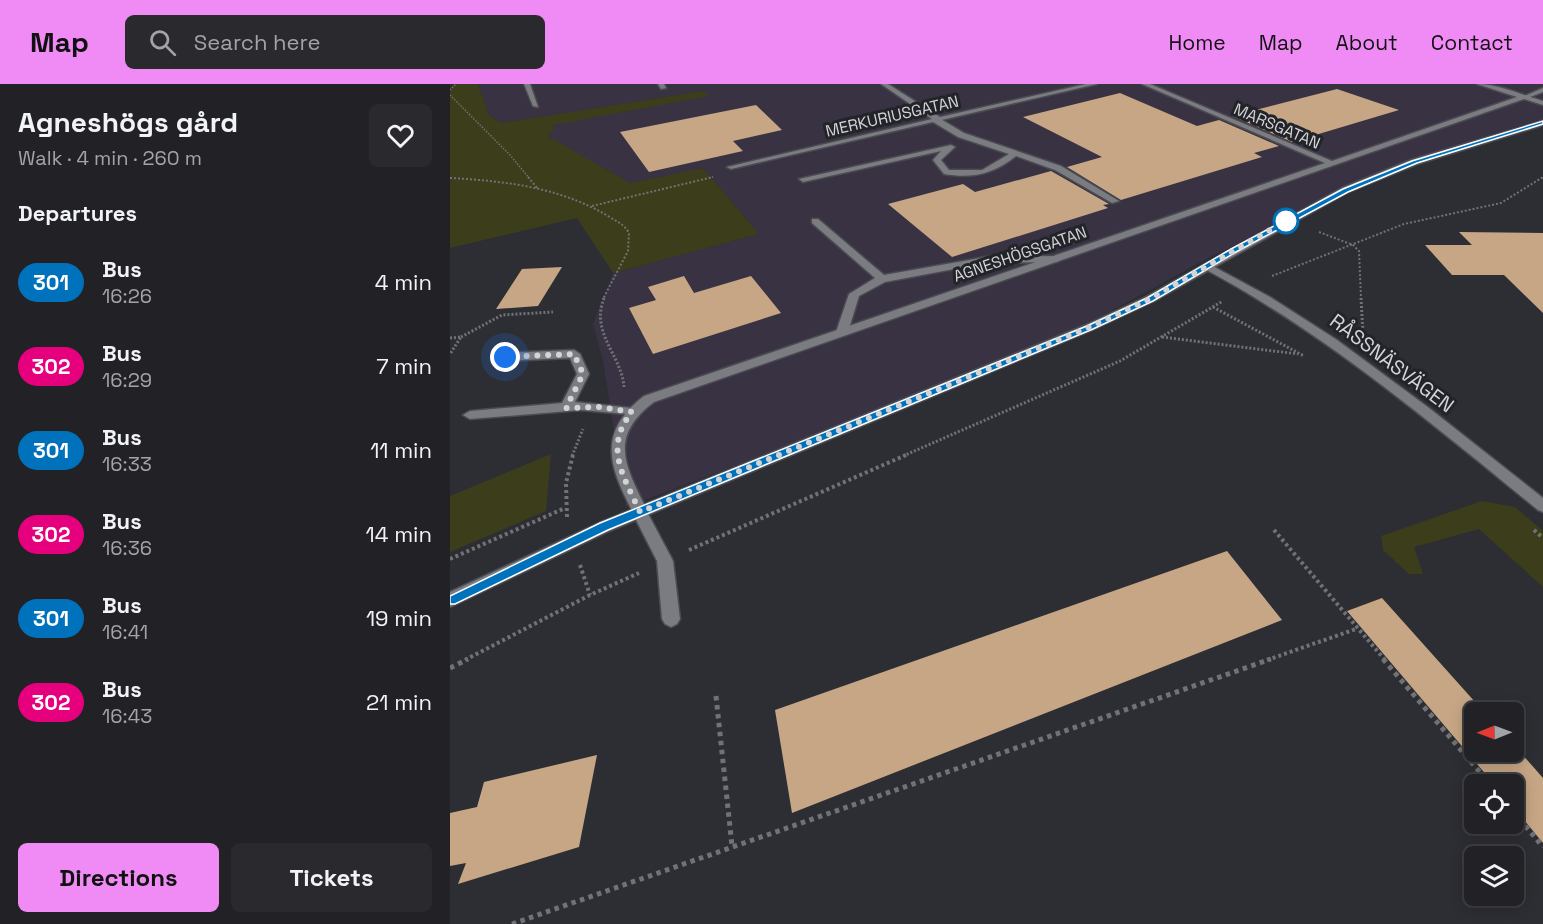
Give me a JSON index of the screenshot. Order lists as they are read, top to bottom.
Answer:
{
  "streets": {
    "street": [
      "MERKURIUSGATAN",
      "MARSGATAN",
      "AGNESHÖGSGATAN",
      "RÅSSNÄSVÄGEN"
    ]
  },
  "crossings": [
    ["MARSGATAN", "AGNESHÖGSGATAN"]
  ],
  "lines": ["bus line 301"],
  "north": "left",
  "page": {
    "header": "Map",
    "search": "Search here",
    "nav": [
      "Home",
      "Map",
      "About",
      "Contact"
    ],
    "heading": [
      ["Agneshögs gård", "Walk · 4 min · 260 m"],
      "Departures"
    ],
    "list": [
      {
        "mark": "301",
        "name": "Bus",
        "note": "16:26",
        "value": "4 min"
      },
      {
        "mark": "302",
        "name": "Bus",
        "note": "16:29",
        "value": "7 min"
      },
      {
        "mark": "301",
        "name": "Bus",
        "note": "16:33",
        "value": "11 min"
      },
      {
        "mark": "302",
        "name": "Bus",
        "note": "16:36",
        "value": "14 min"
      },
      {
        "mark": "301",
        "name": "Bus",
        "note": "16:41",
        "value": "19 min"
      },
      {
        "mark": "302",
        "name": "Bus",
        "note": "16:43",
        "value": "21 min"
      }
    ],
    "buttons": ["Directions", "Tickets"]
  }
}
